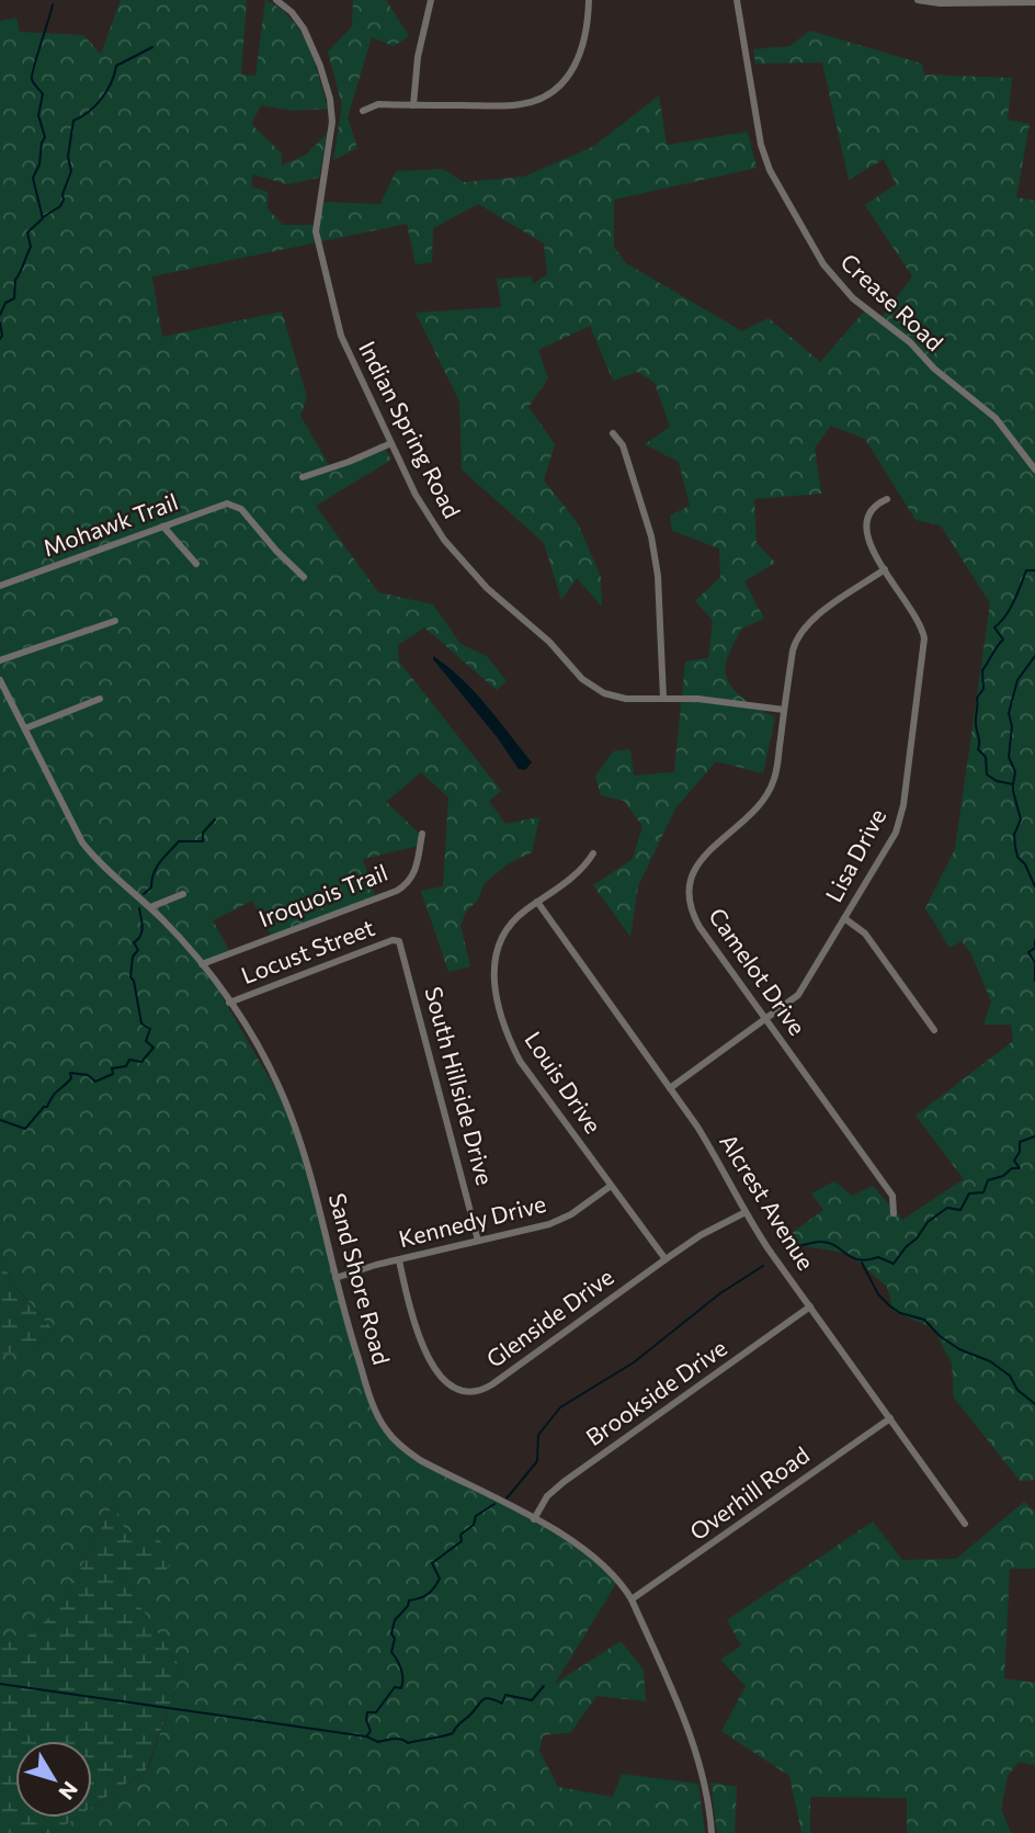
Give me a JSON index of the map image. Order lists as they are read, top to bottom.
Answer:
{
  "streets": {
    "street": [
      "Crease Road",
      "Indian Spring Road",
      "Mohawk Trail",
      "Lisa Drive",
      "Iroquois Trail",
      "Locust Street",
      "Camelot Drive",
      "Louis Drive",
      "South Hillside Drive",
      "Alcrest Avenue",
      "Kennedy Drive",
      "Sand Shore Road",
      "Glenside Drive",
      "Brookside Drive",
      "Overhill Road"
    ]
  },
  "crossings": [
    ["Indian Spring Road", "Camelot Drive"],
    ["Lisa Drive", "Camelot Drive"],
    ["Lisa Drive", "Alcrest Avenue"],
    ["Iroquois Trail", "Sand Shore Road"],
    ["Locust Street", "South Hillside Drive"],
    ["Locust Street", "Sand Shore Road"],
    ["Louis Drive", "Alcrest Avenue"],
    ["Louis Drive", "Kennedy Drive"],
    ["Louis Drive", "Glenside Drive"],
    ["South Hillside Drive", "Kennedy Drive"],
    ["Alcrest Avenue", "Glenside Drive"],
    ["Alcrest Avenue", "Brookside Drive"],
    ["Alcrest Avenue", "Overhill Road"],
    ["Kennedy Drive", "Sand Shore Road"],
    ["Kennedy Drive", "Glenside Drive"],
    ["Sand Shore Road", "Brookside Drive"],
    ["Sand Shore Road", "Overhill Road"]
  ],
  "north": "bottom right"
}
